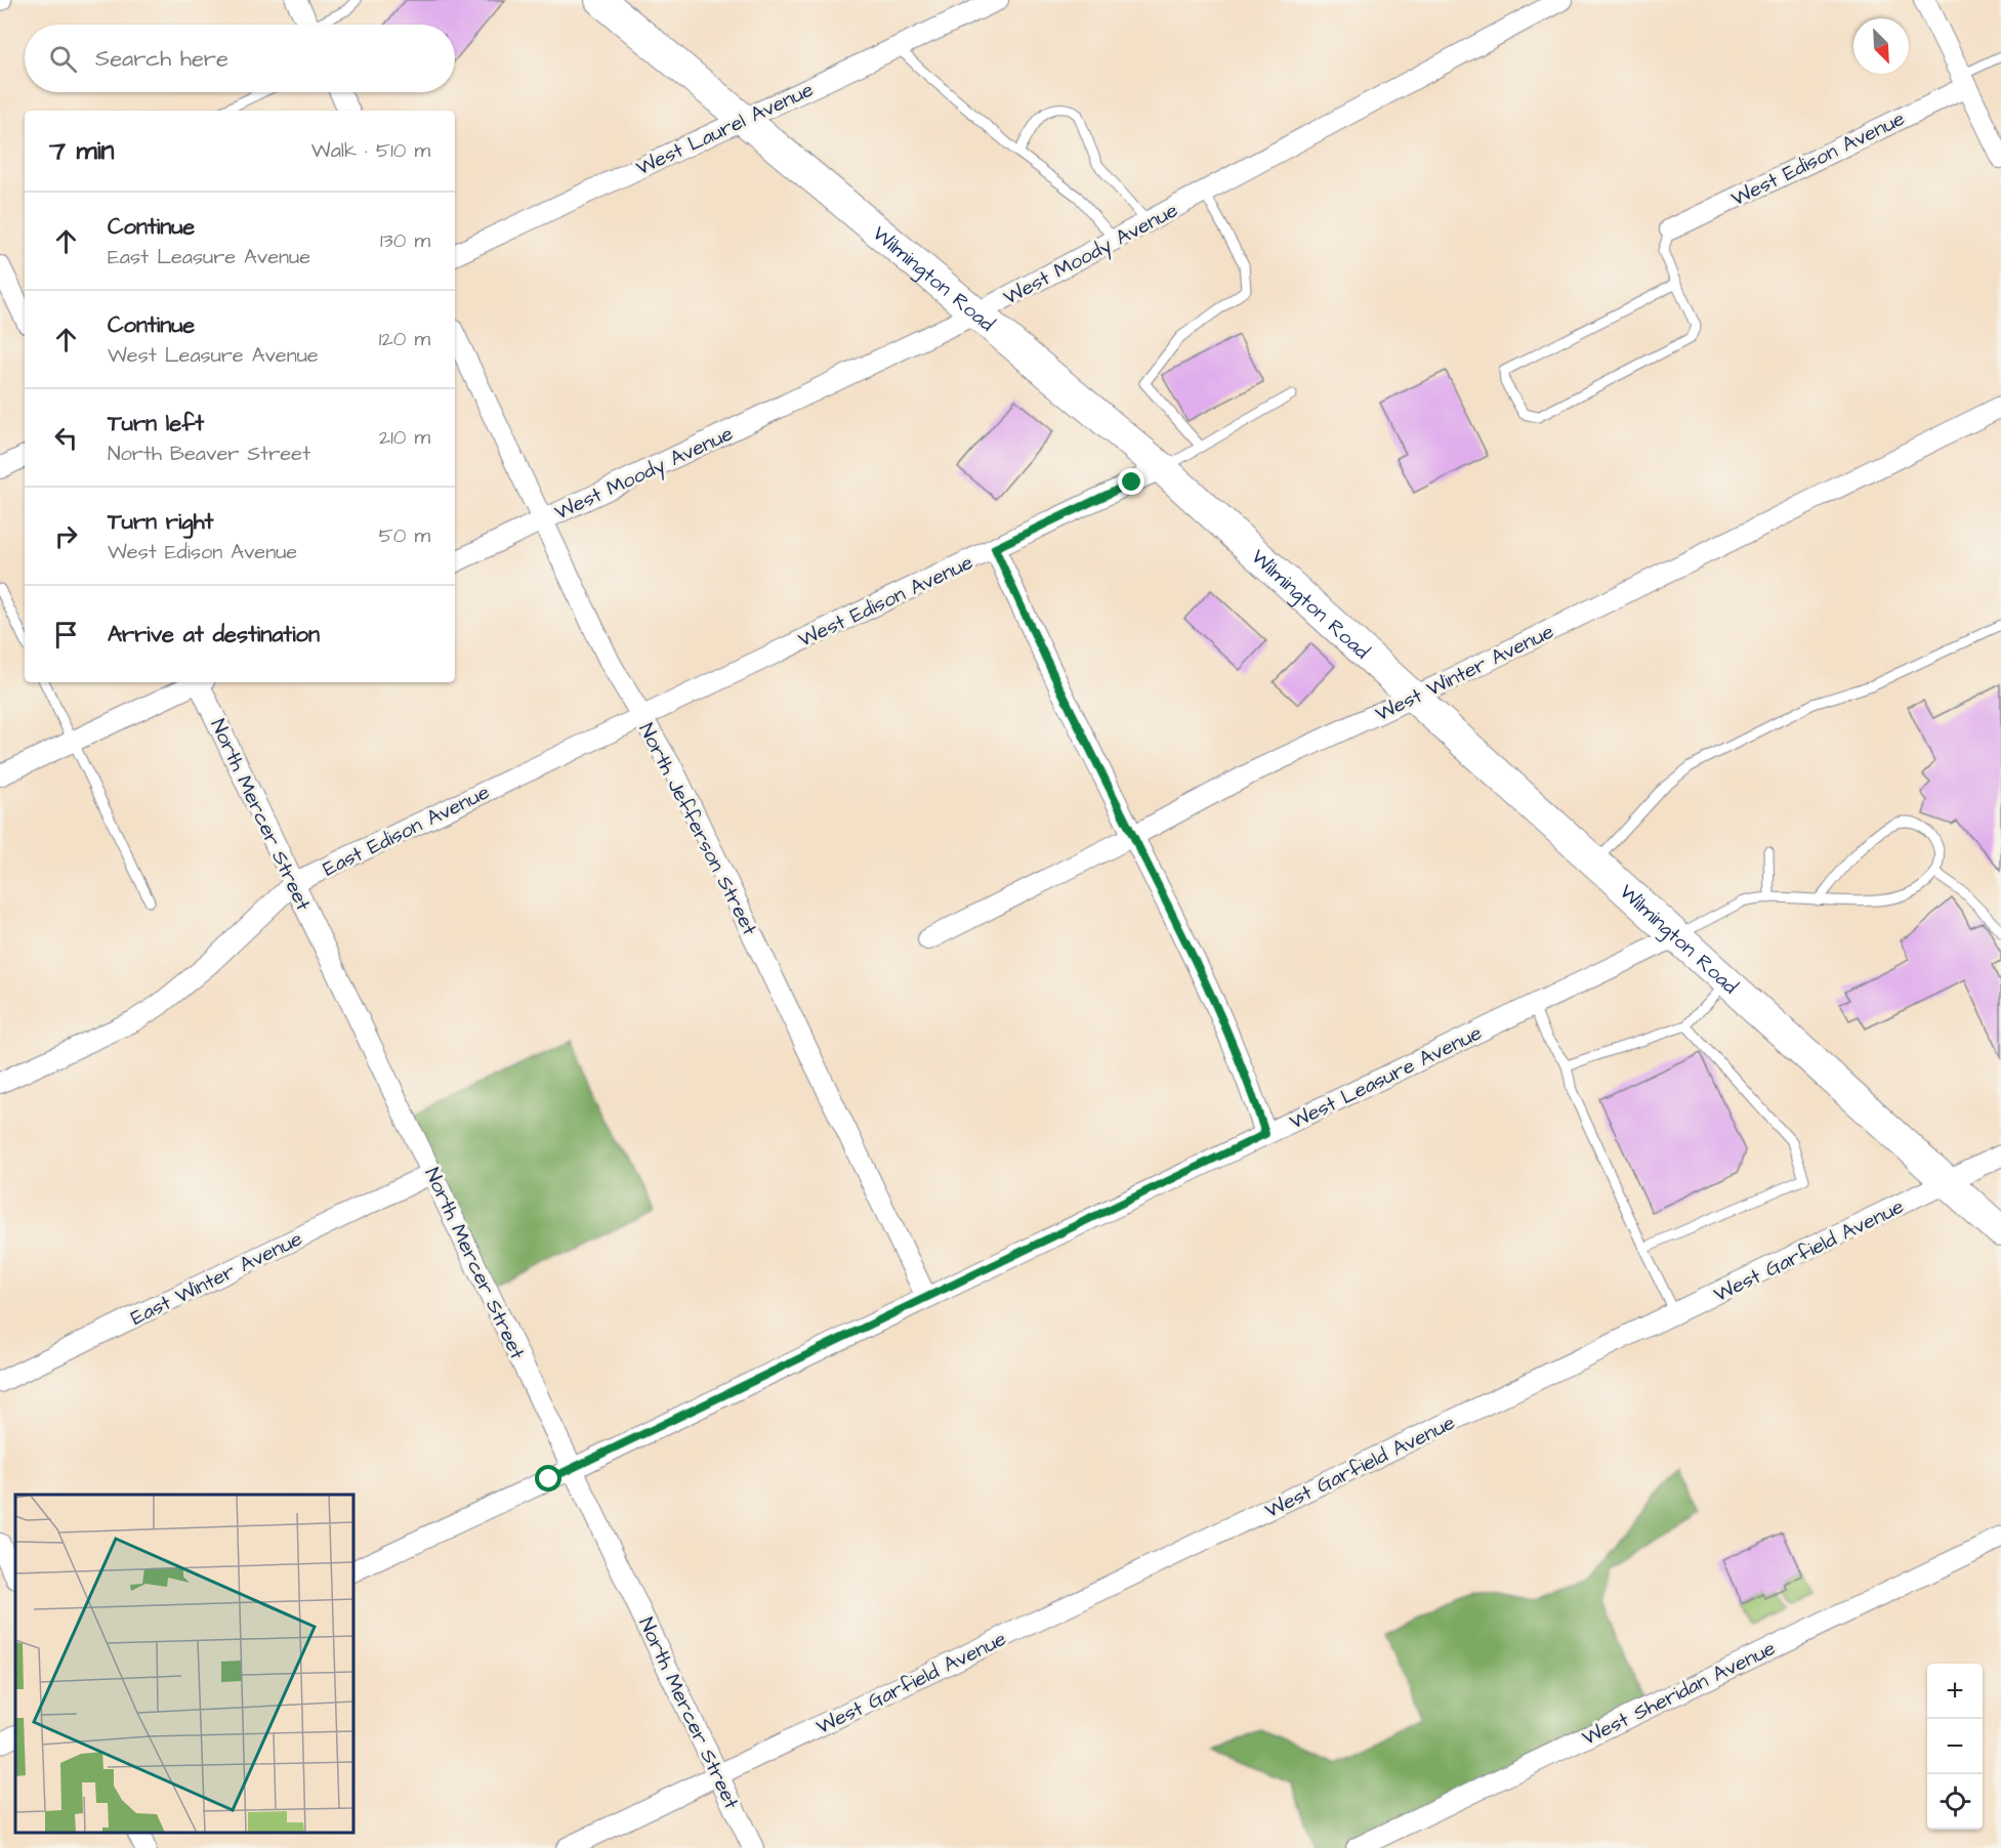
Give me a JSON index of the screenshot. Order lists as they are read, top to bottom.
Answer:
{
  "streets": {
    "main road": ["Wilmington Road"],
    "street": [
      "West Laurel Avenue",
      "West Edison Avenue",
      "West Moody Avenue",
      "West Winter Avenue",
      "North Mercer Street",
      "North Jefferson Street",
      "East Edison Avenue",
      "West Leasure Avenue",
      "West Garfield Avenue",
      "East Winter Avenue",
      "West Sheridan Avenue"
    ]
  },
  "crossings": [
    ["West Laurel Avenue", "Wilmington Road"],
    ["West Edison Avenue", "Wilmington Road"],
    ["West Edison Avenue", "North Jefferson Street"],
    ["West Edison Avenue", "East Edison Avenue"],
    ["West Moody Avenue", "Wilmington Road"],
    ["West Moody Avenue", "North Jefferson Street"],
    ["Wilmington Road", "West Winter Avenue"],
    ["Wilmington Road", "West Leasure Avenue"],
    ["Wilmington Road", "West Garfield Avenue"],
    ["North Mercer Street", "East Edison Avenue"],
    ["North Mercer Street", "West Leasure Avenue"],
    ["North Mercer Street", "West Garfield Avenue"],
    ["North Mercer Street", "East Winter Avenue"],
    ["North Jefferson Street", "East Edison Avenue"],
    ["North Jefferson Street", "West Leasure Avenue"]
  ],
  "north": "bottom right",
  "page": {
    "search": "Search here",
    "heading": ["7 min", "Walk · 510 m"],
    "list": [
      ["Continue", "East Leasure Avenue", "130 m"],
      ["Continue", "West Leasure Avenue", "120 m"],
      ["Turn left", "North Beaver Street", "210 m"],
      ["Turn right", "West Edison Avenue", "50 m"],
      "Arrive at destination"
    ],
    "map_buttons": ["+", "−"]
  }
}
